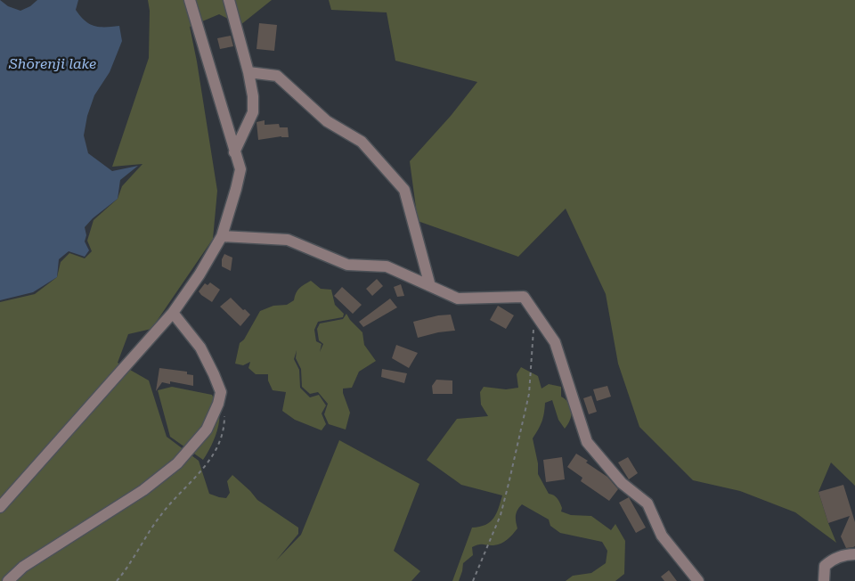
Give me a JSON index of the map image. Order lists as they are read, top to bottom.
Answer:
{
  "water": ["Shōrenji lake"]
}
